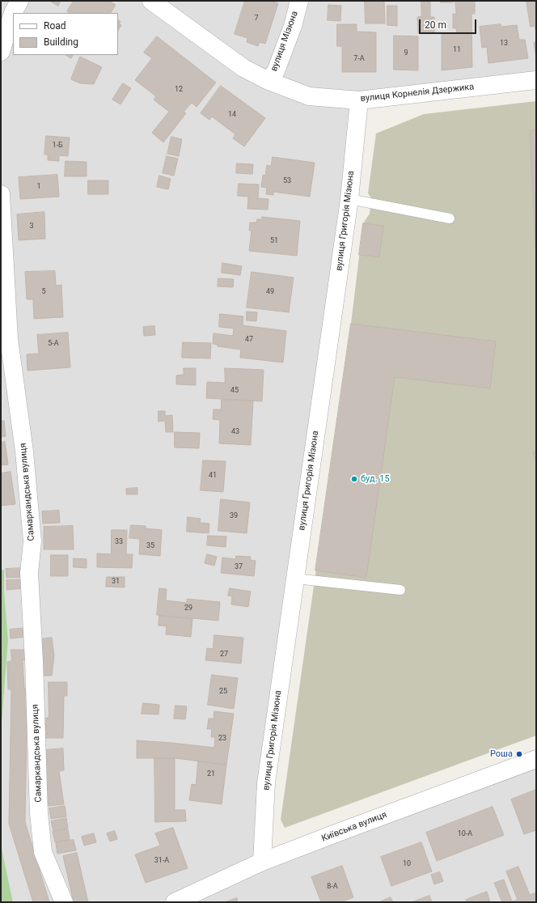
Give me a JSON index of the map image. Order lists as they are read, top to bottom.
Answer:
{
  "streets": {
    "street": [
      "вулиця Мізюна",
      "вулиця Корнелія Дзержика",
      "вулиця Григорія Мізюна",
      "Самаркандська вулиця",
      "Київська вулиця"
    ]
  },
  "crossings": [
    ["вулиця Мізюна", "вулиця Корнелія Дзержика"],
    ["вулиця Корнелія Дзержика", "вулиця Григорія Мізюна"],
    ["вулиця Григорія Мізюна", "Київська вулиця"]
  ],
  "places": ["буд. 15", "Роша"],
  "house_numbers": [
    "7",
    "13",
    "11",
    "9",
    "7-А",
    "12",
    "14",
    "1-Б",
    "53",
    "1",
    "3",
    "51",
    "5",
    "49",
    "47",
    "5-А",
    "45",
    "43",
    "41",
    "39",
    "33",
    "35",
    "37",
    "31",
    "29",
    "27",
    "25",
    "23",
    "21",
    "10-А",
    "31-А",
    "10",
    "8-А"
  ],
  "legend": ["Road", "Building"],
  "scale_bar": "20 m"
}
